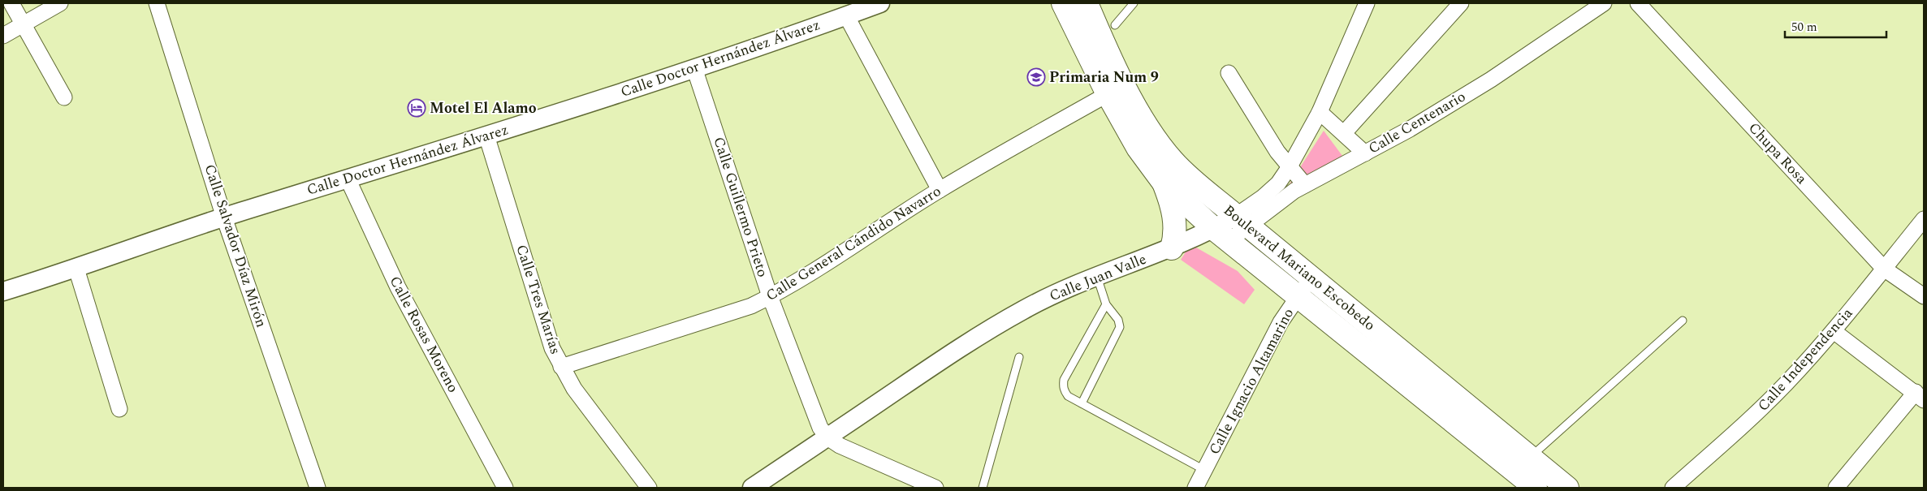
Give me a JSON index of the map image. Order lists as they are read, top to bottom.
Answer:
{
  "streets": {
    "main road": ["Boulevard Mariano Escobedo"],
    "street": [
      "Calle Doctor Hernández Álvarez",
      "Calle Centenario",
      "Chupa Rosa",
      "Calle Guillermo Prieto",
      "Calle General Cándido Navarro",
      "Calle Salvador Díaz Mirón",
      "Calle Juan Valle",
      "Calle Tres Marías",
      "Calle Rosas Moreno",
      "Calle Independencia",
      "Calle Ignacio Altamarino"
    ]
  },
  "crossings": [
    ["Calle Doctor Hernández Álvarez", "Calle Guillermo Prieto"],
    ["Calle Doctor Hernández Álvarez", "Calle Salvador Díaz Mirón"],
    ["Calle Doctor Hernández Álvarez", "Calle Tres Marías"],
    ["Calle Doctor Hernández Álvarez", "Calle Rosas Moreno"],
    ["Calle Centenario", "Boulevard Mariano Escobedo"],
    ["Calle Centenario", "Calle Juan Valle"],
    ["Chupa Rosa", "Calle Independencia"],
    ["Calle Guillermo Prieto", "Calle General Cándido Navarro"],
    ["Calle Guillermo Prieto", "Calle Juan Valle"],
    ["Calle General Cándido Navarro", "Boulevard Mariano Escobedo"],
    ["Calle General Cándido Navarro", "Calle Tres Marías"],
    ["Boulevard Mariano Escobedo", "Calle Juan Valle"],
    ["Boulevard Mariano Escobedo", "Calle Ignacio Altamarino"]
  ],
  "places": {
    "school or university": ["Primaria Num 9"],
    "hotel": ["Motel El Alamo"]
  },
  "scale_bar": "50 m"
}
